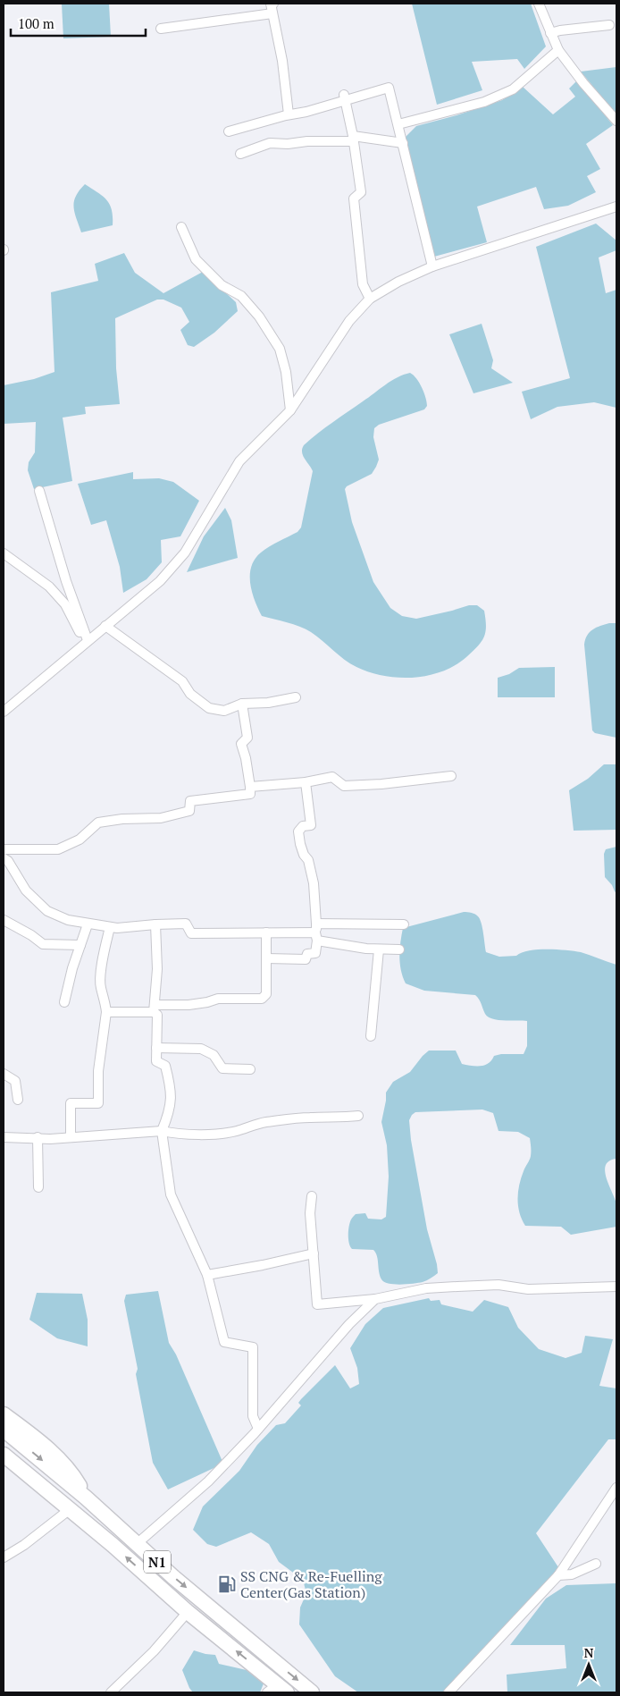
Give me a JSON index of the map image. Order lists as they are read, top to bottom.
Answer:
{
  "streets": {
    "highway": ["N1"]
  },
  "places": {
    "fuel station": ["SS CNG & Re-Fuelling Center(Gas Station)"]
  },
  "scale_bar": "100 m",
  "north": "top"
}
